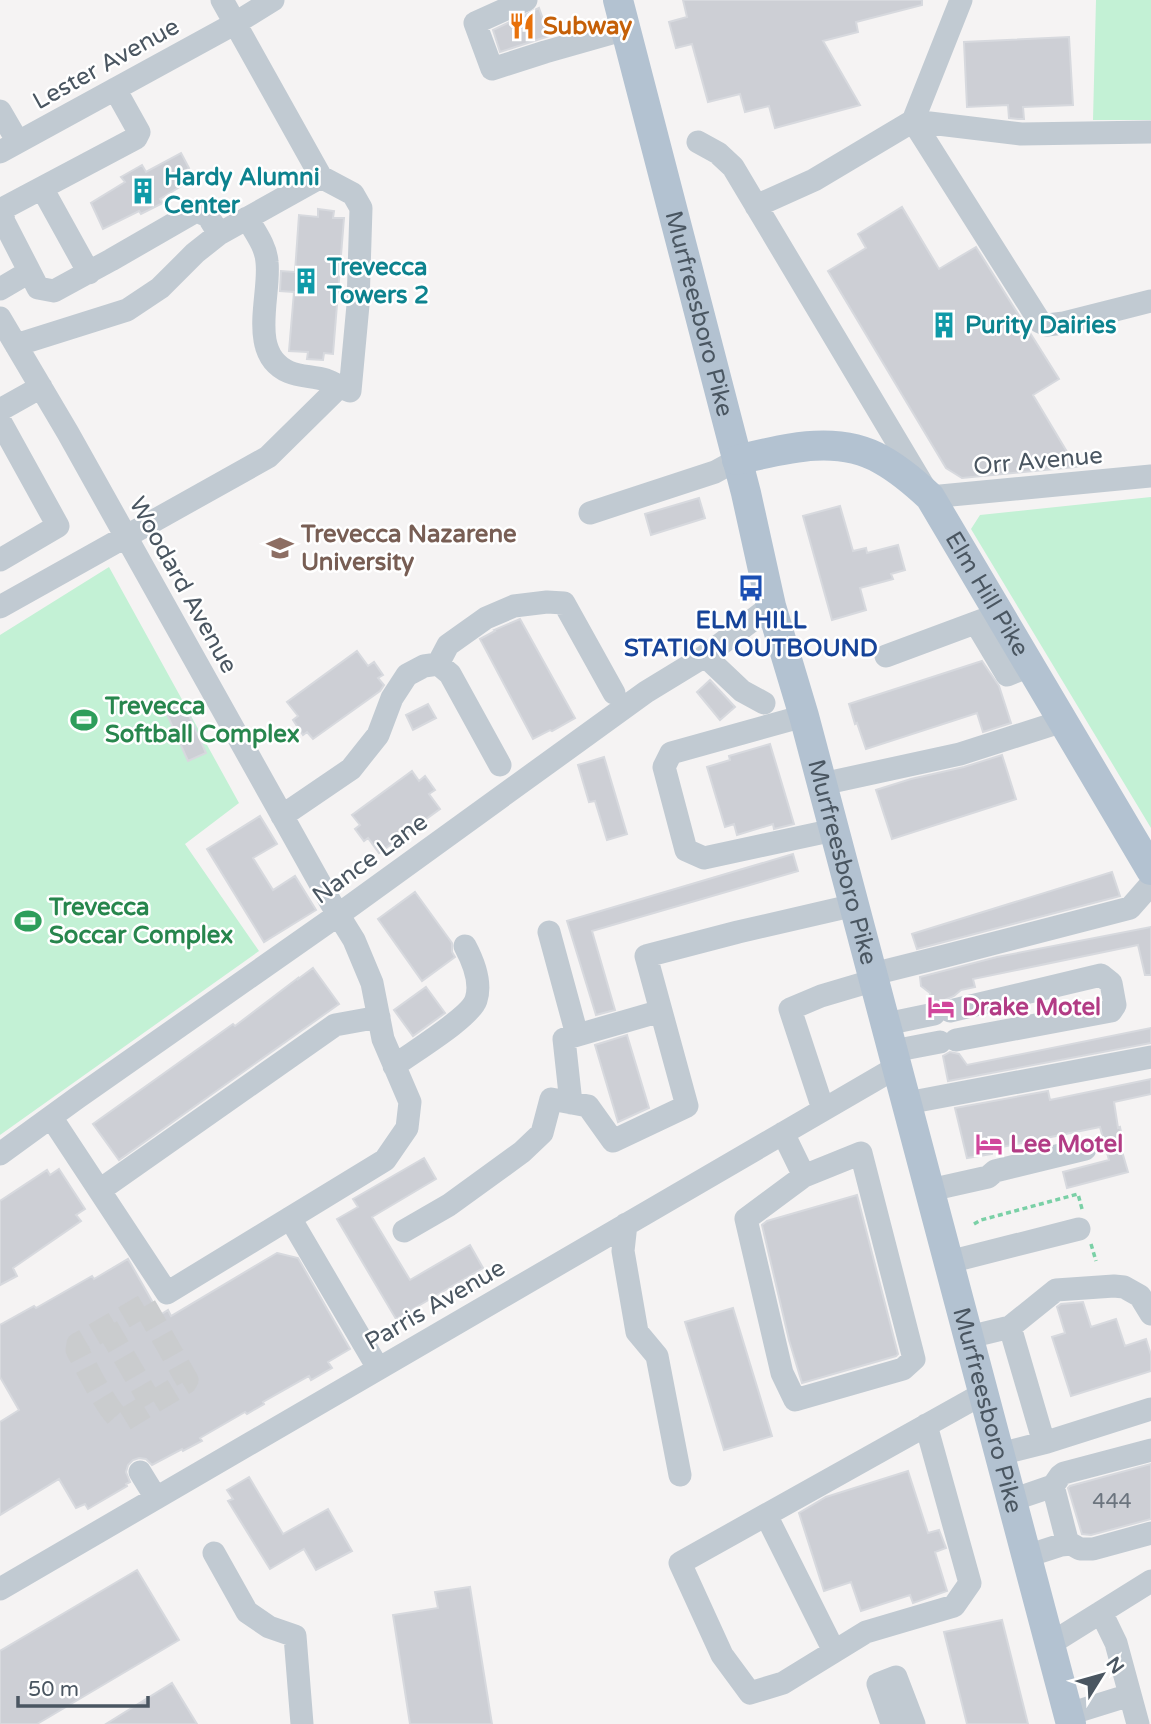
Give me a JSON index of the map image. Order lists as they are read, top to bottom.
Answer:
{
  "streets": {
    "main road": ["Murfreesboro Pike", "Elm Hill Pike"],
    "street": [
      "Lester Avenue",
      "Orr Avenue",
      "Woodard Avenue",
      "Nance Lane",
      "Parris Avenue"
    ]
  },
  "crossings": [
    ["Murfreesboro Pike", "Elm Hill Pike"],
    ["Murfreesboro Pike", "Nance Lane"],
    ["Murfreesboro Pike", "Parris Avenue"],
    ["Orr Avenue", "Elm Hill Pike"],
    ["Woodard Avenue", "Nance Lane"]
  ],
  "places": {
    "restaurant": ["Subway"],
    "building": ["Hardy Alumni Center", "Trevecca Towers 2", "Purity Dairies"],
    "school or university": ["Trevecca Nazarene University"],
    "bus stop": ["ELM HILL STATION OUTBOUND"],
    "sports": ["Trevecca Softball Complex", "Trevecca Soccar Complex"],
    "hotel": ["Drake Motel", "Lee Motel"]
  },
  "house_numbers": ["444"],
  "scale_bar": "50 m",
  "north": "top right"
}
